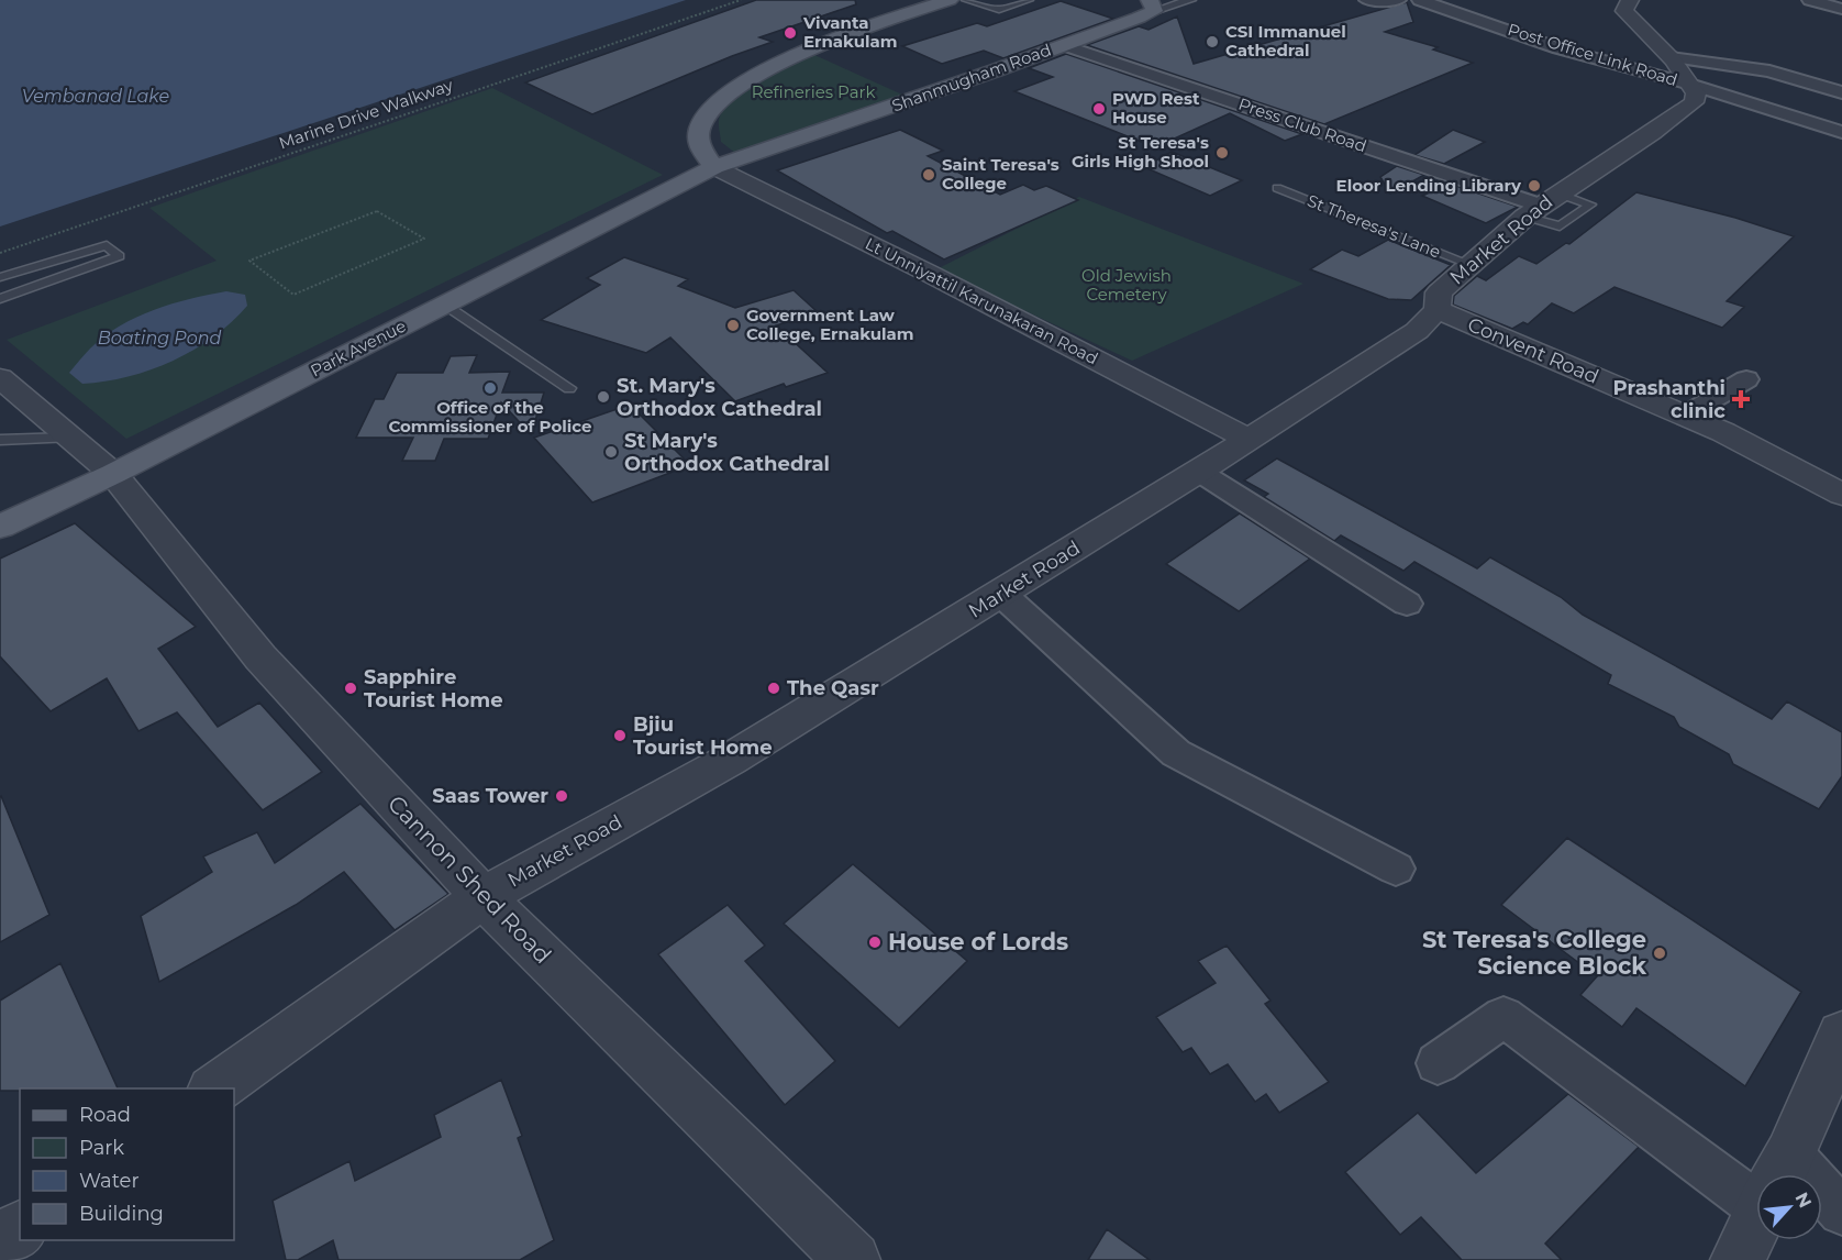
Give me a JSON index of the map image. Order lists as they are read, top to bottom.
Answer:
{
  "streets": {
    "main road": ["Shanmugham Road", "Park Avenue"],
    "street": [
      "Post Office Link Road",
      "Press Club Road",
      "Market Road",
      "Lt Unniyattil Karunakaran Road",
      "Convent Road",
      "Cannon Shed Road"
    ],
    "lane": ["St Theresa's Lane"],
    "path": ["Marine Drive Walkway"]
  },
  "crossings": [
    ["Post Office Link Road", "Market Road"],
    ["Shanmugham Road", "Press Club Road"],
    ["Shanmugham Road", "Lt Unniyattil Karunakaran Road"],
    ["Shanmugham Road", "Park Avenue"],
    ["Press Club Road", "Market Road"],
    ["St Theresa's Lane", "Market Road"],
    ["Market Road", "Lt Unniyattil Karunakaran Road"],
    ["Market Road", "Convent Road"],
    ["Market Road", "Cannon Shed Road"],
    ["Lt Unniyattil Karunakaran Road", "Park Avenue"],
    ["Park Avenue", "Cannon Shed Road"]
  ],
  "water": ["Vembanad Lake", "Boating Pond"],
  "parks": ["Refineries Park", "Old Jewish Cemetery"],
  "places": {
    "other": [
      "Vivanta Ernakulam",
      "CSI Immanuel Cathedral",
      "PWD Rest House",
      "St Teresa's Girls High Shool",
      "Saint Teresa's College",
      "Eloor Lending Library",
      "Government Law College, Ernakulam",
      "Office of the Commissioner of Police",
      "St. Mary's Orthodox Cathedral",
      "St Mary's Orthodox Cathedral",
      "Sapphire Tourist Home",
      "The Qasr",
      "Bjiu Tourist Home",
      "Saas Tower",
      "House of Lords",
      "St Teresa's College Science Block"
    ],
    "health": ["Prashanthi clinic"]
  },
  "legend": [
    "Road",
    "Park",
    "Water",
    "Building"
  ],
  "north": "top right"
}
